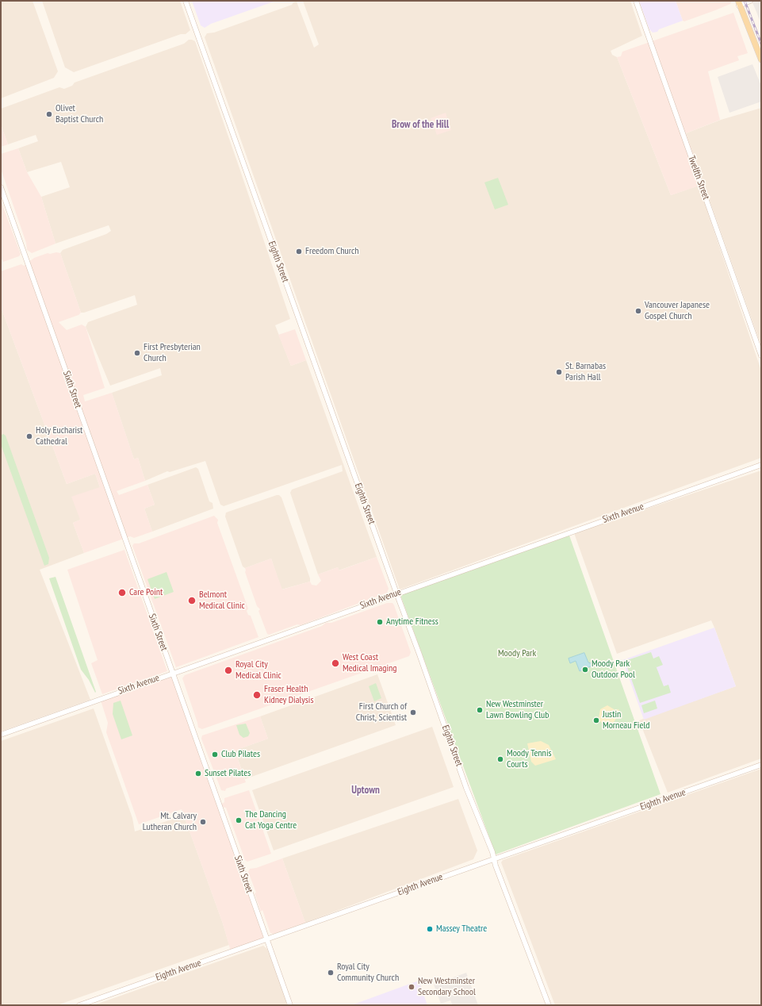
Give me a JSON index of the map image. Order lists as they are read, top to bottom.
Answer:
{
  "streets": {
    "street": [
      "Twelfth Street",
      "Eighth Street",
      "Sixth Street",
      "Sixth Avenue",
      "Eighth Avenue"
    ]
  },
  "crossings": [
    ["Eighth Street", "Sixth Avenue"],
    ["Eighth Street", "Eighth Avenue"],
    ["Sixth Street", "Sixth Avenue"],
    ["Sixth Street", "Eighth Avenue"]
  ],
  "districts": ["Brow of the Hill", "Uptown"],
  "parks": ["Moody Park"],
  "places": [
    "Olivet Baptist Church",
    "Freedom Church",
    "Vancouver Japanese Gospel Church",
    "First Presbyterian Church",
    "St. Barnabas Parish Hall",
    "Holy Eucharist Cathedral",
    "Care Point",
    "Belmont Medical Clinic",
    "Anytime Fitness",
    "West Coast Medical Imaging",
    "Moody Park Outdoor Pool",
    "Royal City Medical Clinic",
    "Fraser Health Kidney Dialysis",
    "New Westminster Lawn Bowling Club",
    "First Church of Christ, Scientist",
    "Justin Morneau Field",
    "Club Pilates",
    "Moody Tennis Courts",
    "Sunset Pilates",
    "The Dancing Cat Yoga Centre",
    "Mt. Calvary Lutheran Church",
    "Massey Theatre",
    "Royal City Community Church",
    "New Westminster Secondary School"
  ]
}
